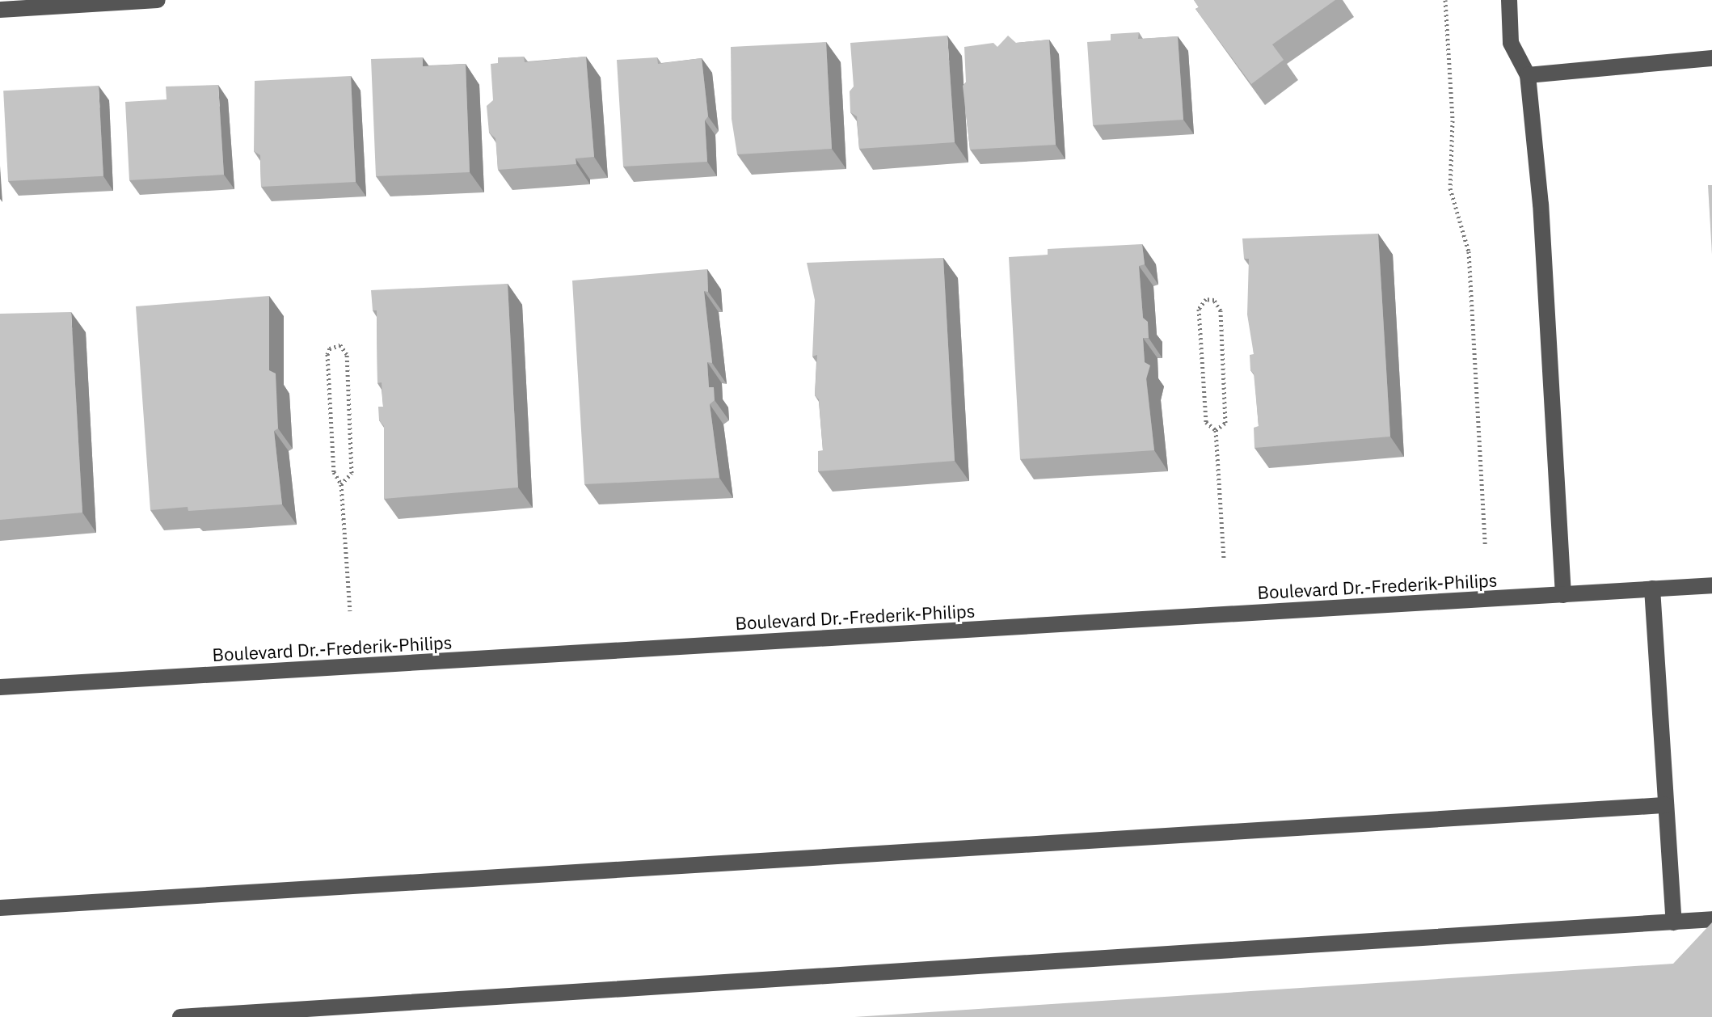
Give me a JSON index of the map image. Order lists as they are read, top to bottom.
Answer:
{
  "streets": {
    "street": ["Boulevard Dr.-Frederik-Philips"]
  }
}
